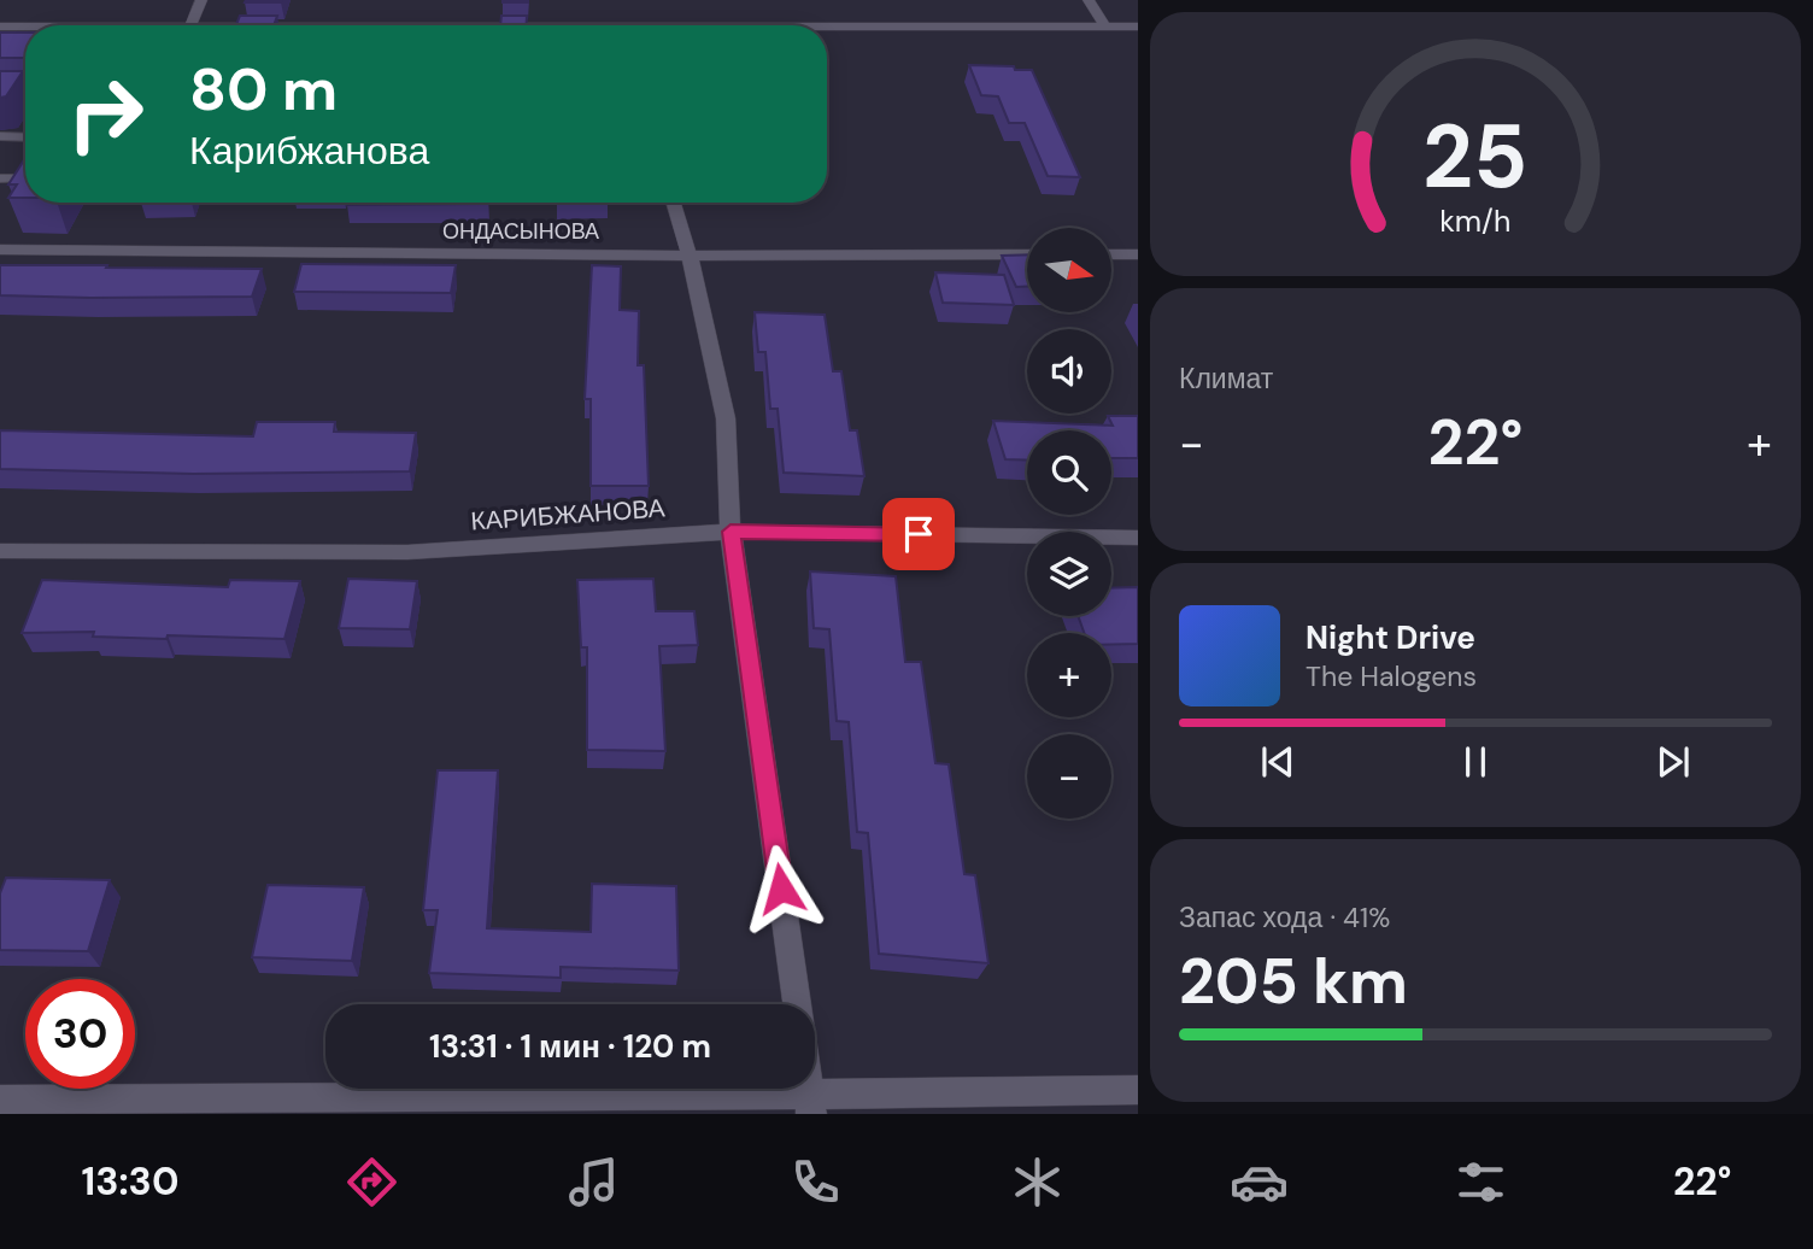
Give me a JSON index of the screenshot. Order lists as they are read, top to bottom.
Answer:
{
  "streets": {
    "street": ["ОНДАСЫНОВА", "КАРИБЖАНОВА"]
  },
  "north": "right",
  "page": {
    "turn": ["80 m", "Карибжанова"],
    "map_buttons": ["+", "−"],
    "tile": [
      "Климат",
      ["Запас хода · 41%", "205 km"]
    ],
    "heat": ["−", "22°", "+"],
    "song": ["Night Drive", "The Halogens"],
    "limit": "30",
    "trip": "13:31 · 1 мин · 120 m",
    "tabs": ["13:30", "22°"],
    "gauge": ["25", "km/h"]
  }
}
